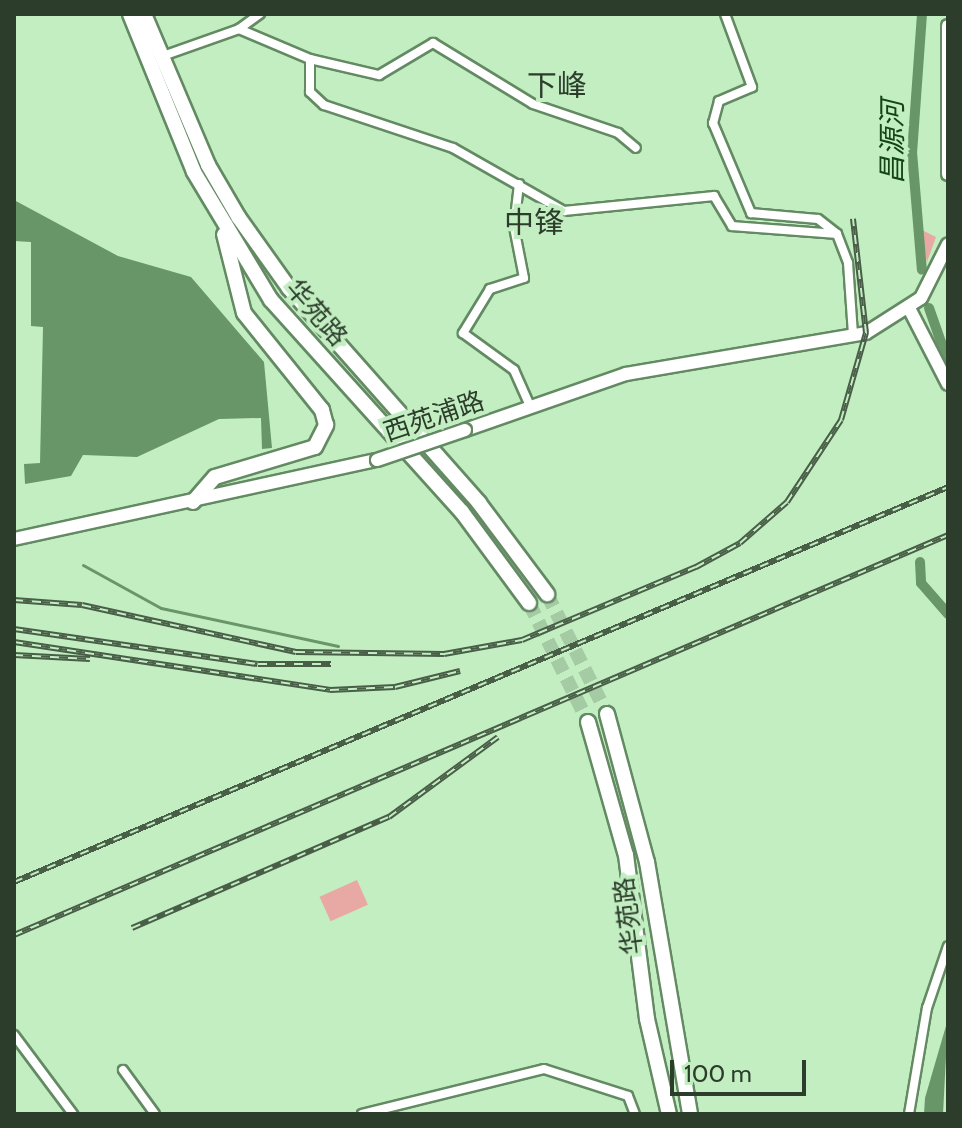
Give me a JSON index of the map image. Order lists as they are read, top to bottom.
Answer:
{
  "streets": {
    "main road": ["华苑路"],
    "street": ["西苑浦路"]
  },
  "districts": ["下峰", "中锋"],
  "water": ["昌源河"],
  "scale_bar": "100 m"
}
